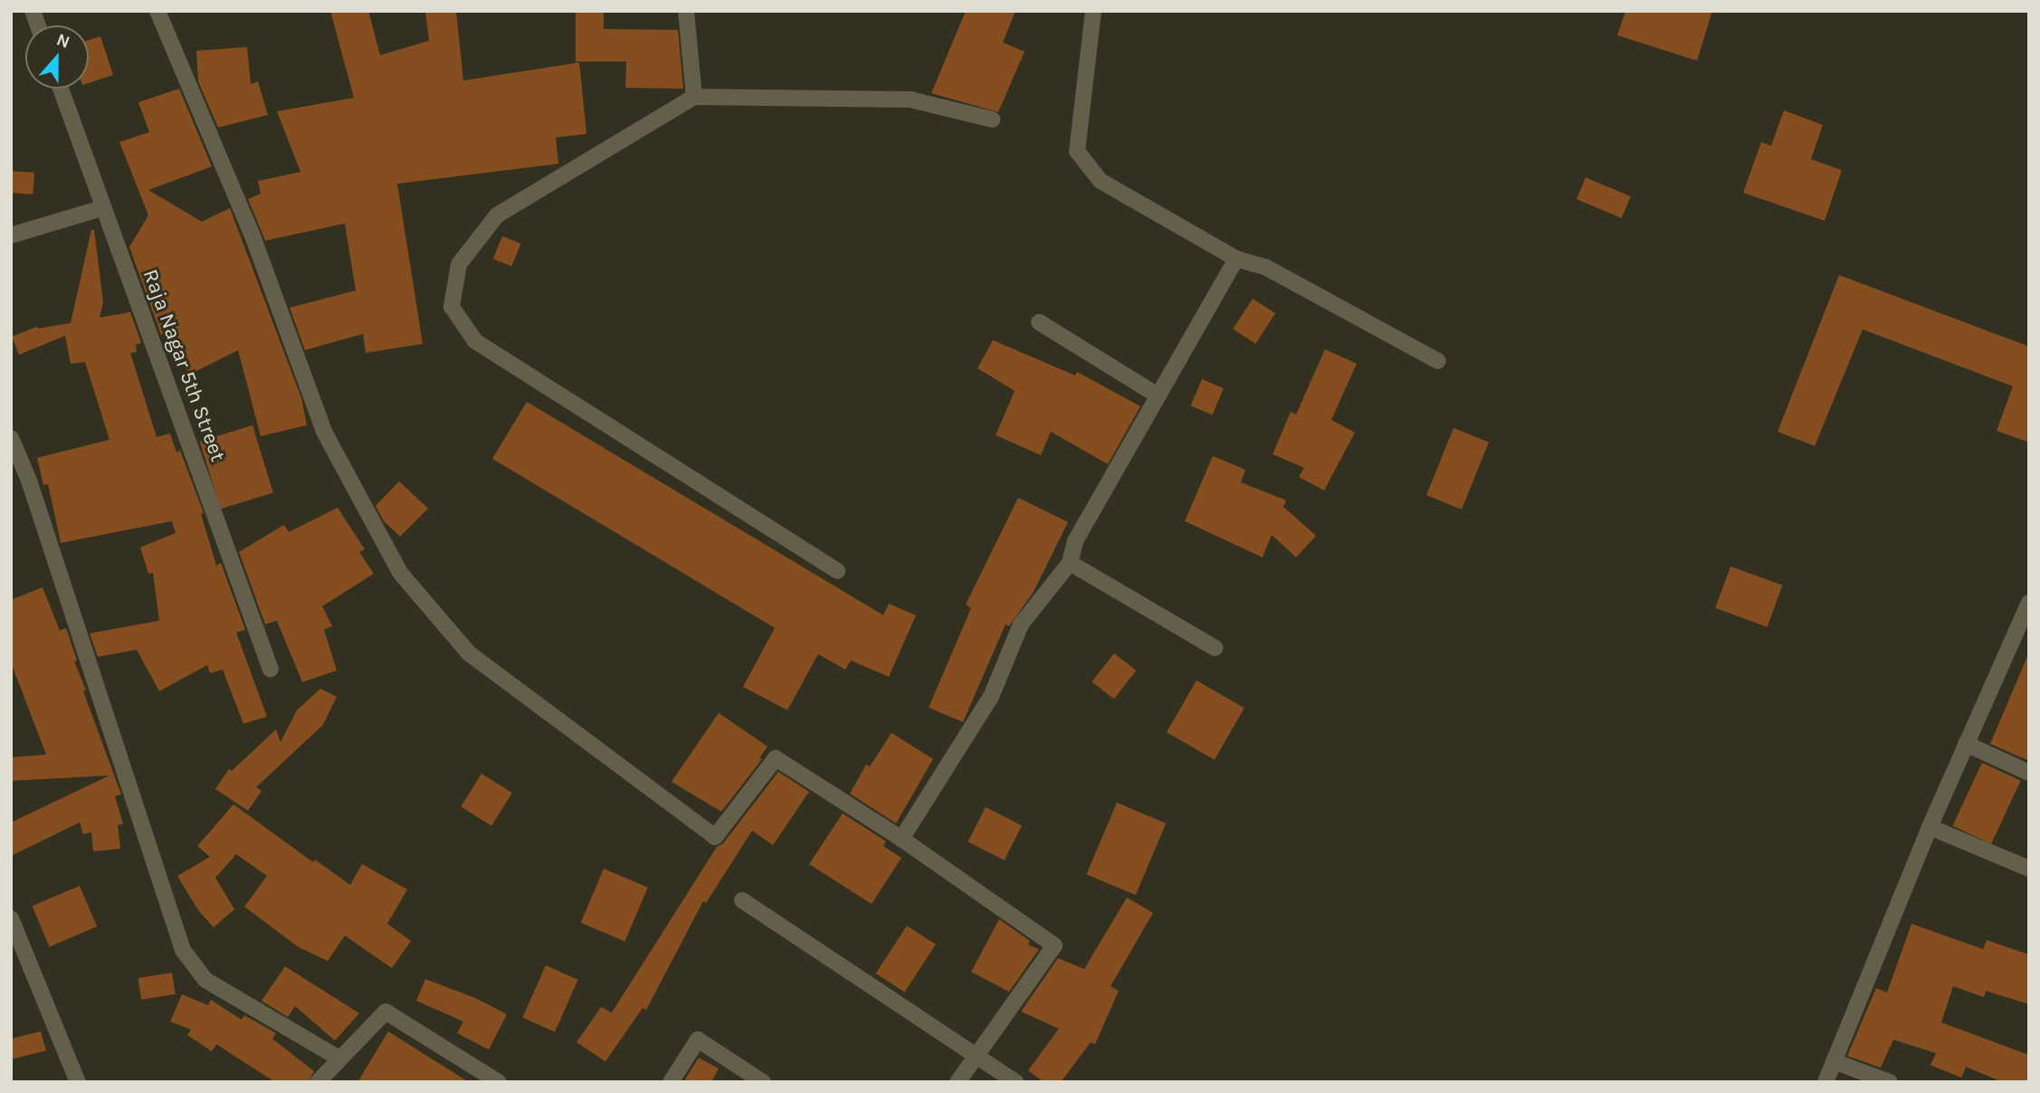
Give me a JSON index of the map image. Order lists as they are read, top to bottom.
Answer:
{
  "streets": {
    "street": ["Raja Nagar 5th Street"]
  },
  "north": "top"
}
